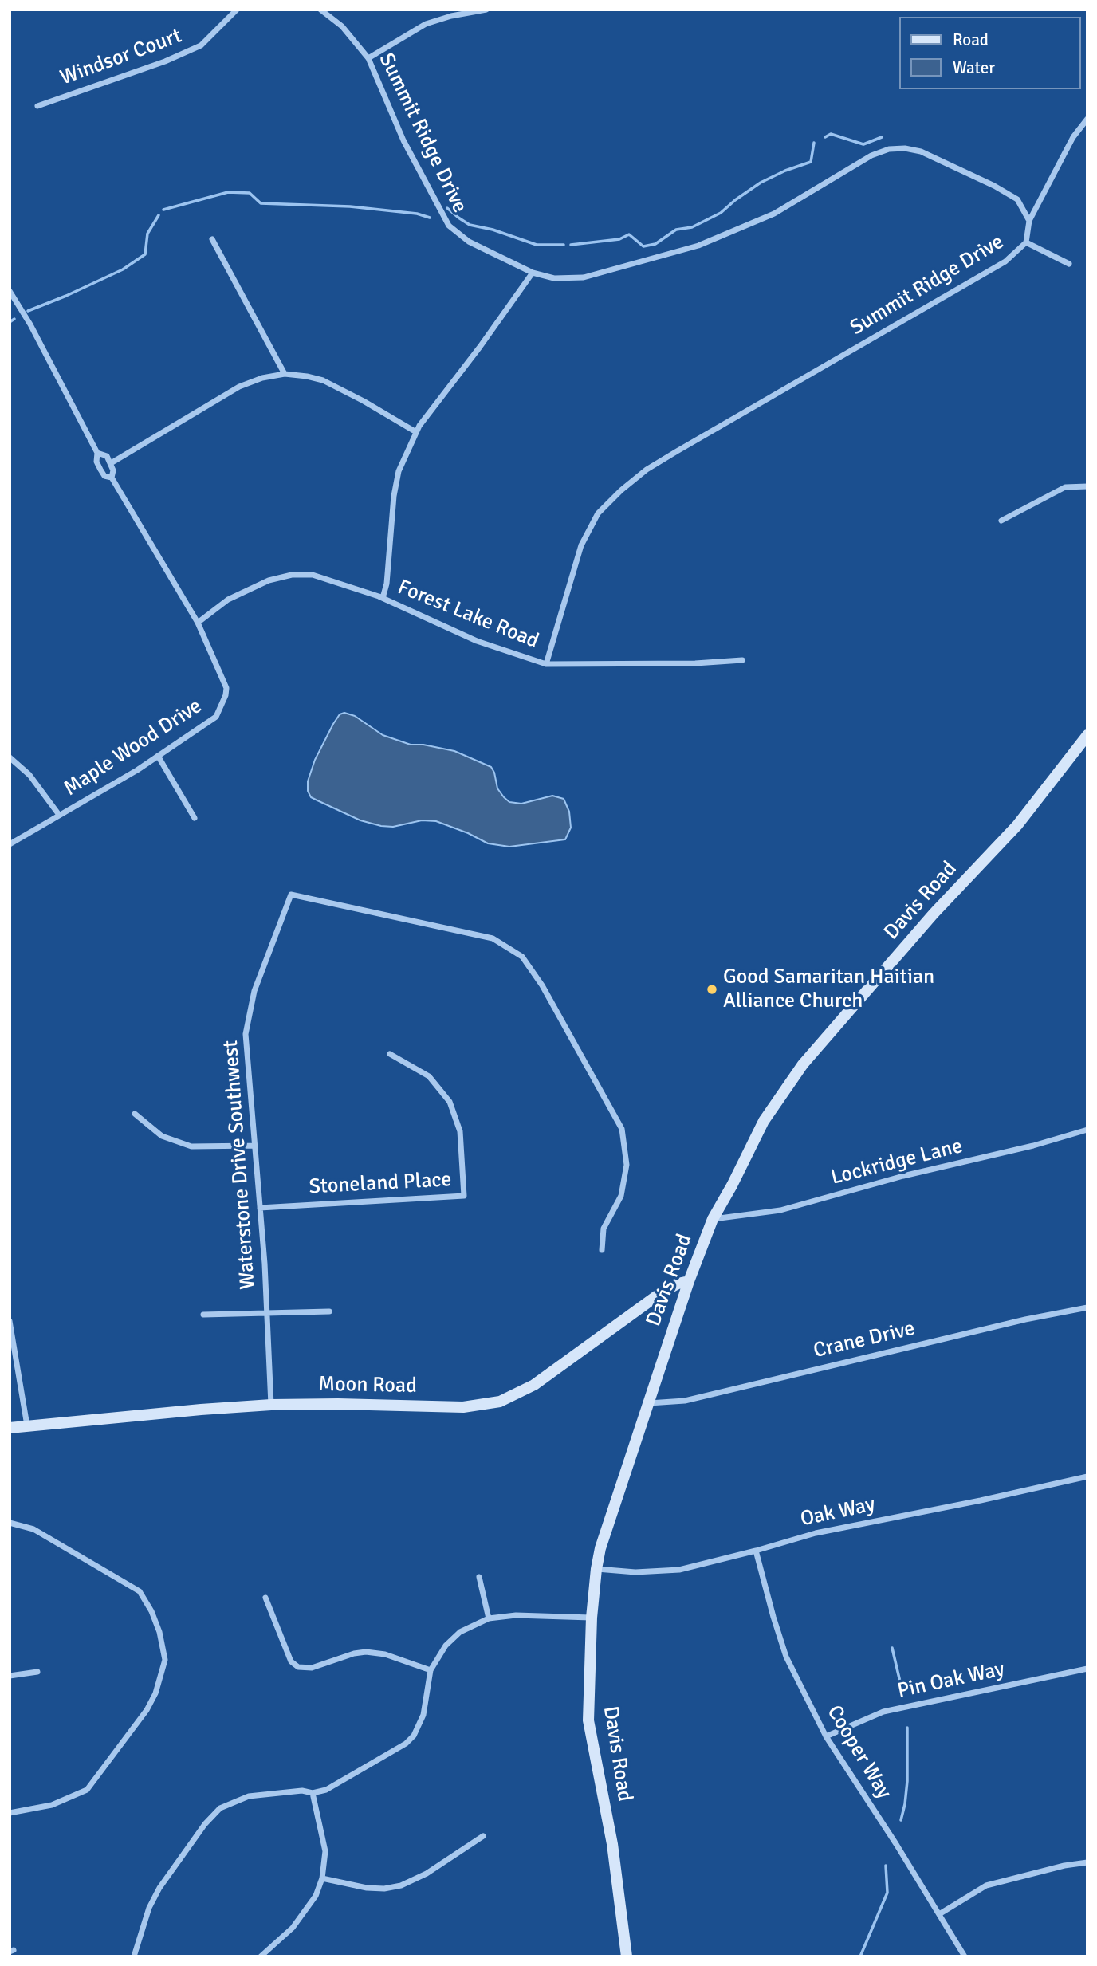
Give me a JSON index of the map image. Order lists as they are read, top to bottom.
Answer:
{
  "streets": {
    "street": [
      "Windsor Court",
      "Summit Ridge Drive",
      "Forest Lake Road",
      "Maple Wood Drive",
      "Davis Road",
      "Lockridge Lane",
      "Waterstone Drive Southwest",
      "Stoneland Place",
      "Crane Drive",
      "Moon Road",
      "Oak Way",
      "Pin Oak Way",
      "Cooper Way"
    ]
  },
  "crossings": [
    ["Summit Ridge Drive", "Forest Lake Road"],
    ["Forest Lake Road", "Maple Wood Drive"],
    ["Davis Road", "Lockridge Lane"],
    ["Davis Road", "Crane Drive"],
    ["Davis Road", "Moon Road"],
    ["Davis Road", "Oak Way"],
    ["Waterstone Drive Southwest", "Stoneland Place"],
    ["Waterstone Drive Southwest", "Moon Road"],
    ["Oak Way", "Cooper Way"],
    ["Pin Oak Way", "Cooper Way"]
  ],
  "places": ["Good Samaritan Haitian Alliance Church"],
  "legend": ["Road", "Water"]
}
